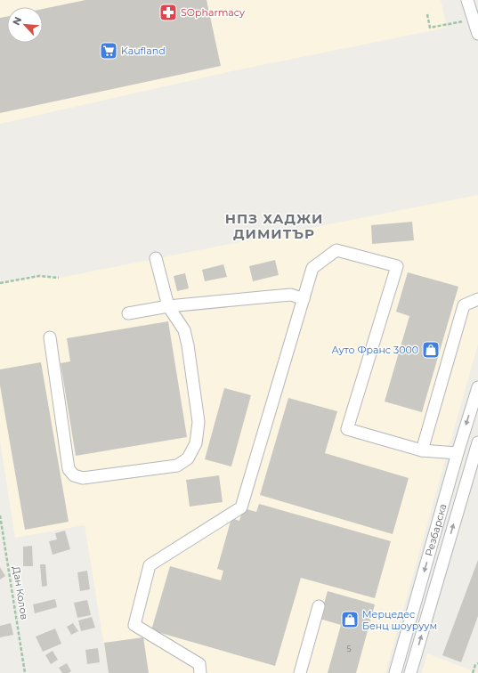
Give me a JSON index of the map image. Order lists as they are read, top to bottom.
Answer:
{
  "streets": {
    "street": ["Резбарска"],
    "path": ["Дан Колов"]
  },
  "districts": ["НПЗ ХАДЖИ ДИМИТЪР"],
  "places": {
    "pharmacy": ["SOpharmacy"],
    "supermarket": ["Kaufland"],
    "shop": ["Ауто Франс 3000", "Мерцедес Бенц шоуруум"]
  },
  "house_numbers": ["5"],
  "north": "top left"
}
